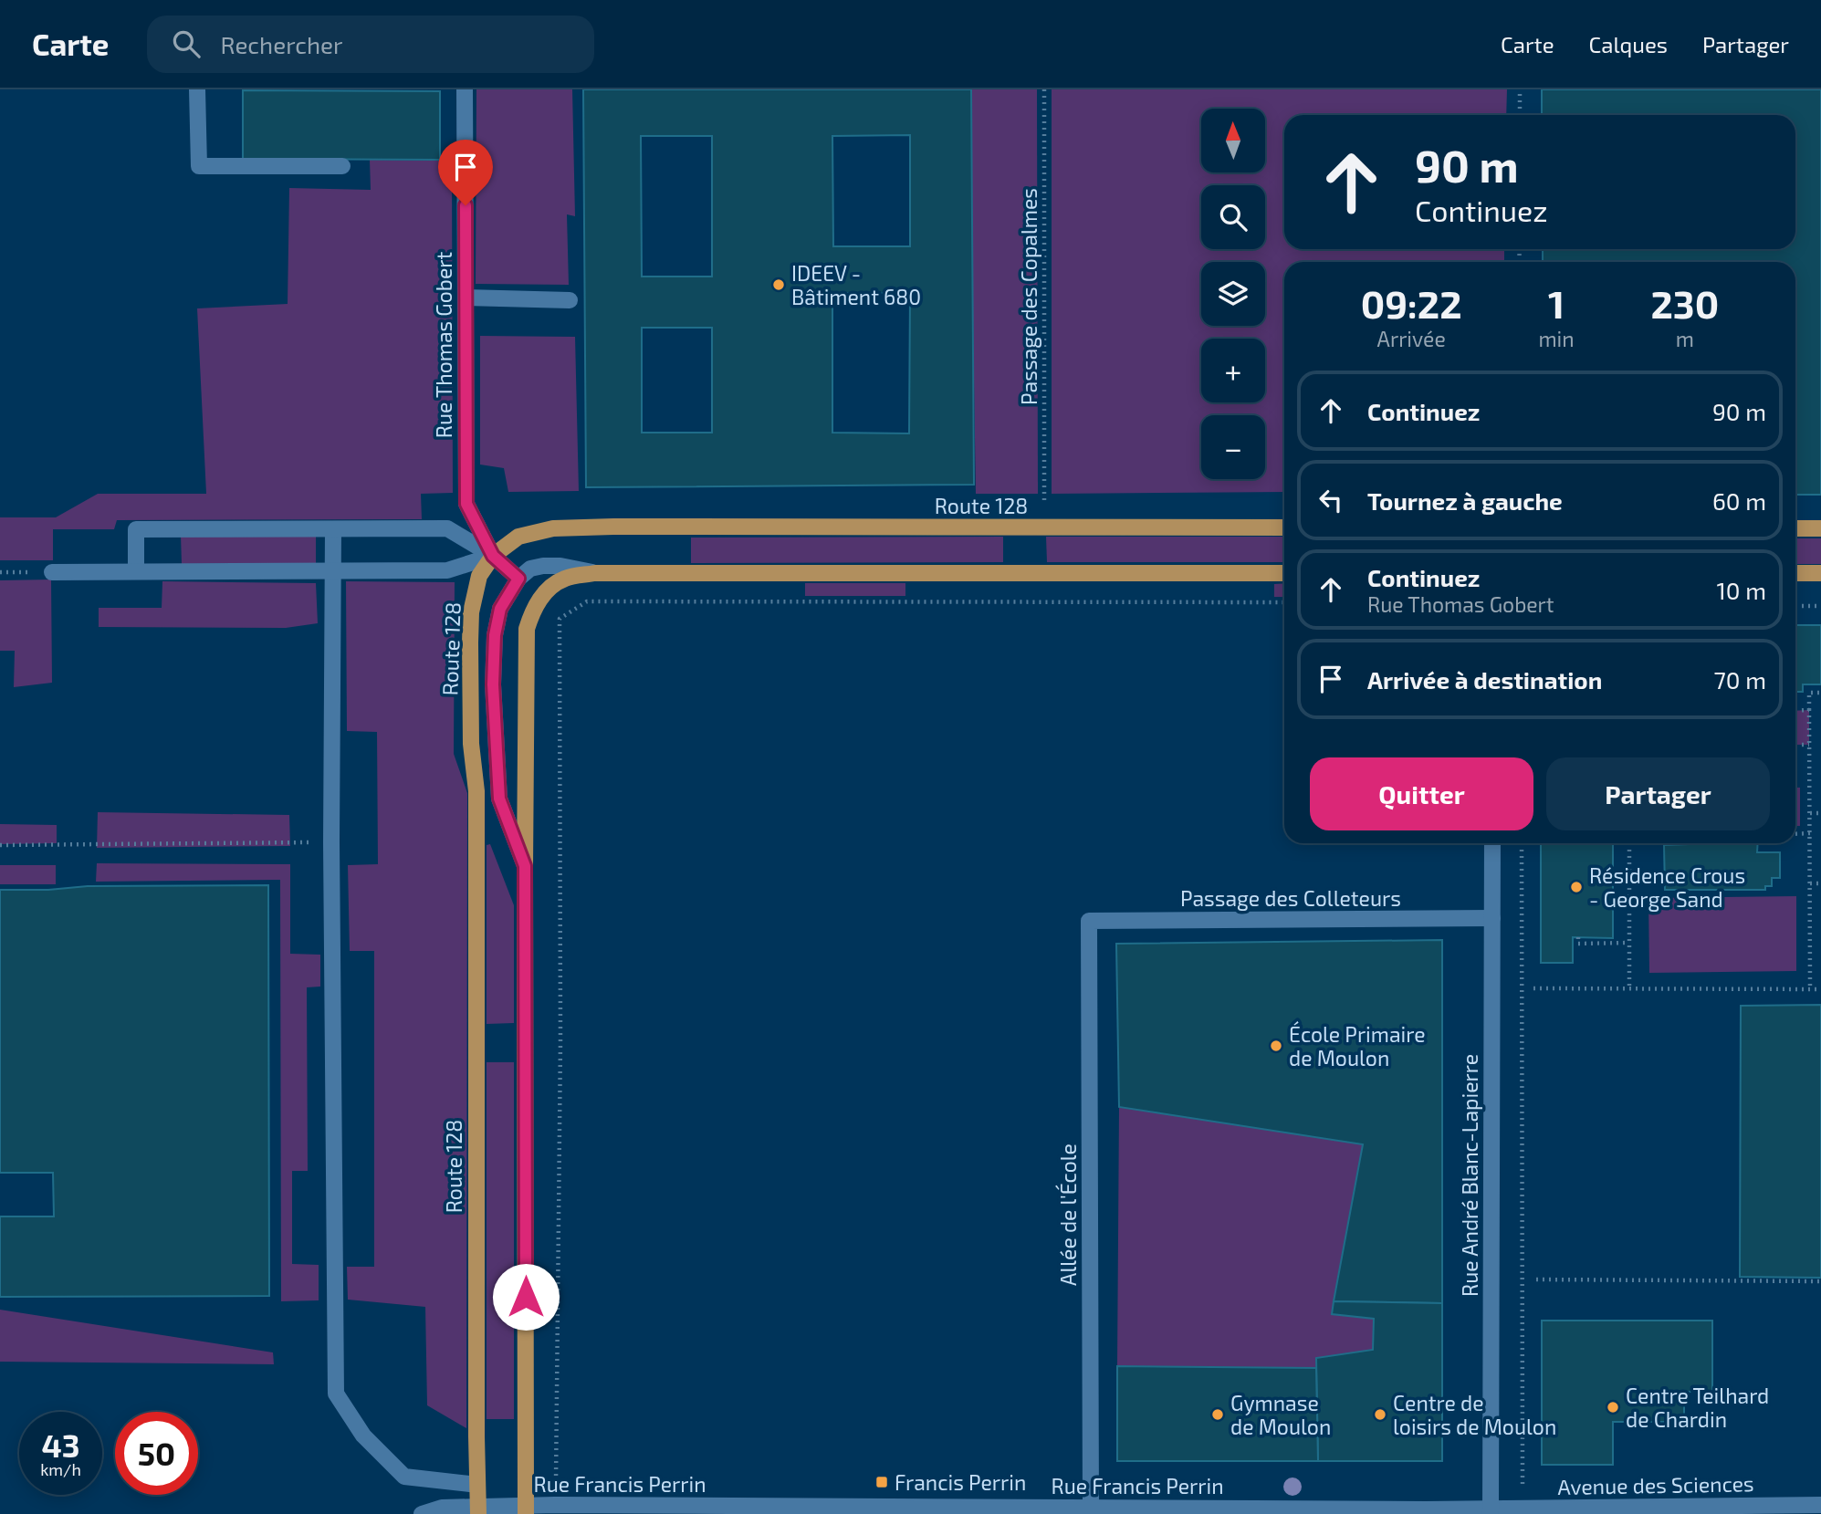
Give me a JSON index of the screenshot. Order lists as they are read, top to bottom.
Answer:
{
  "streets": {
    "main road": ["Route 128"],
    "street": [
      "Rue Thomas Gobert",
      "Passage des Colleteurs",
      "Rue André Blanc-Lapierre",
      "Allée de l'École",
      "Rue Francis Perrin",
      "Avenue des Sciences"
    ],
    "path": ["Passage des Copalmes"]
  },
  "crossings": [
    ["Rue Thomas Gobert", "Route 128"],
    ["Route 128", "Rue Francis Perrin"],
    ["Passage des Colleteurs", "Rue André Blanc-Lapierre"],
    ["Passage des Colleteurs", "Allée de l'École"],
    ["Rue André Blanc-Lapierre", "Rue Francis Perrin"],
    ["Rue André Blanc-Lapierre", "Avenue des Sciences"],
    ["Allée de l'École", "Rue Francis Perrin"],
    ["Rue Francis Perrin", "Avenue des Sciences"]
  ],
  "places": {
    "other": [
      "IDEEV - Bâtiment 680",
      "Résidence Crous - George Sand",
      "École Primaire de Moulon",
      "Centre Teilhard de Chardin",
      "Gymnase de Moulon",
      "Centre de loisirs de Moulon"
    ],
    "transit": ["Francis Perrin"]
  },
  "north": "top",
  "page": {
    "header": "Carte",
    "search": "Rechercher",
    "nav": ["Carte", "Calques", "Partager"],
    "map_buttons": ["+", "−"],
    "turn": ["90 m", "Continuez"],
    "eta": [
      "09:22",
      "Arrivée",
      "1",
      "min",
      "230",
      "m"
    ],
    "list": [
      {
        "name": "Continuez",
        "value": "90 m"
      },
      {
        "name": "Tournez à gauche",
        "value": "60 m"
      },
      {
        "name": "Continuez",
        "note": "Rue Thomas Gobert",
        "value": "10 m"
      },
      {
        "name": "Arrivée à destination",
        "value": "70 m"
      }
    ],
    "buttons": ["Quitter", "Partager"],
    "speed": "43 km/h",
    "limit": "50"
  }
}
